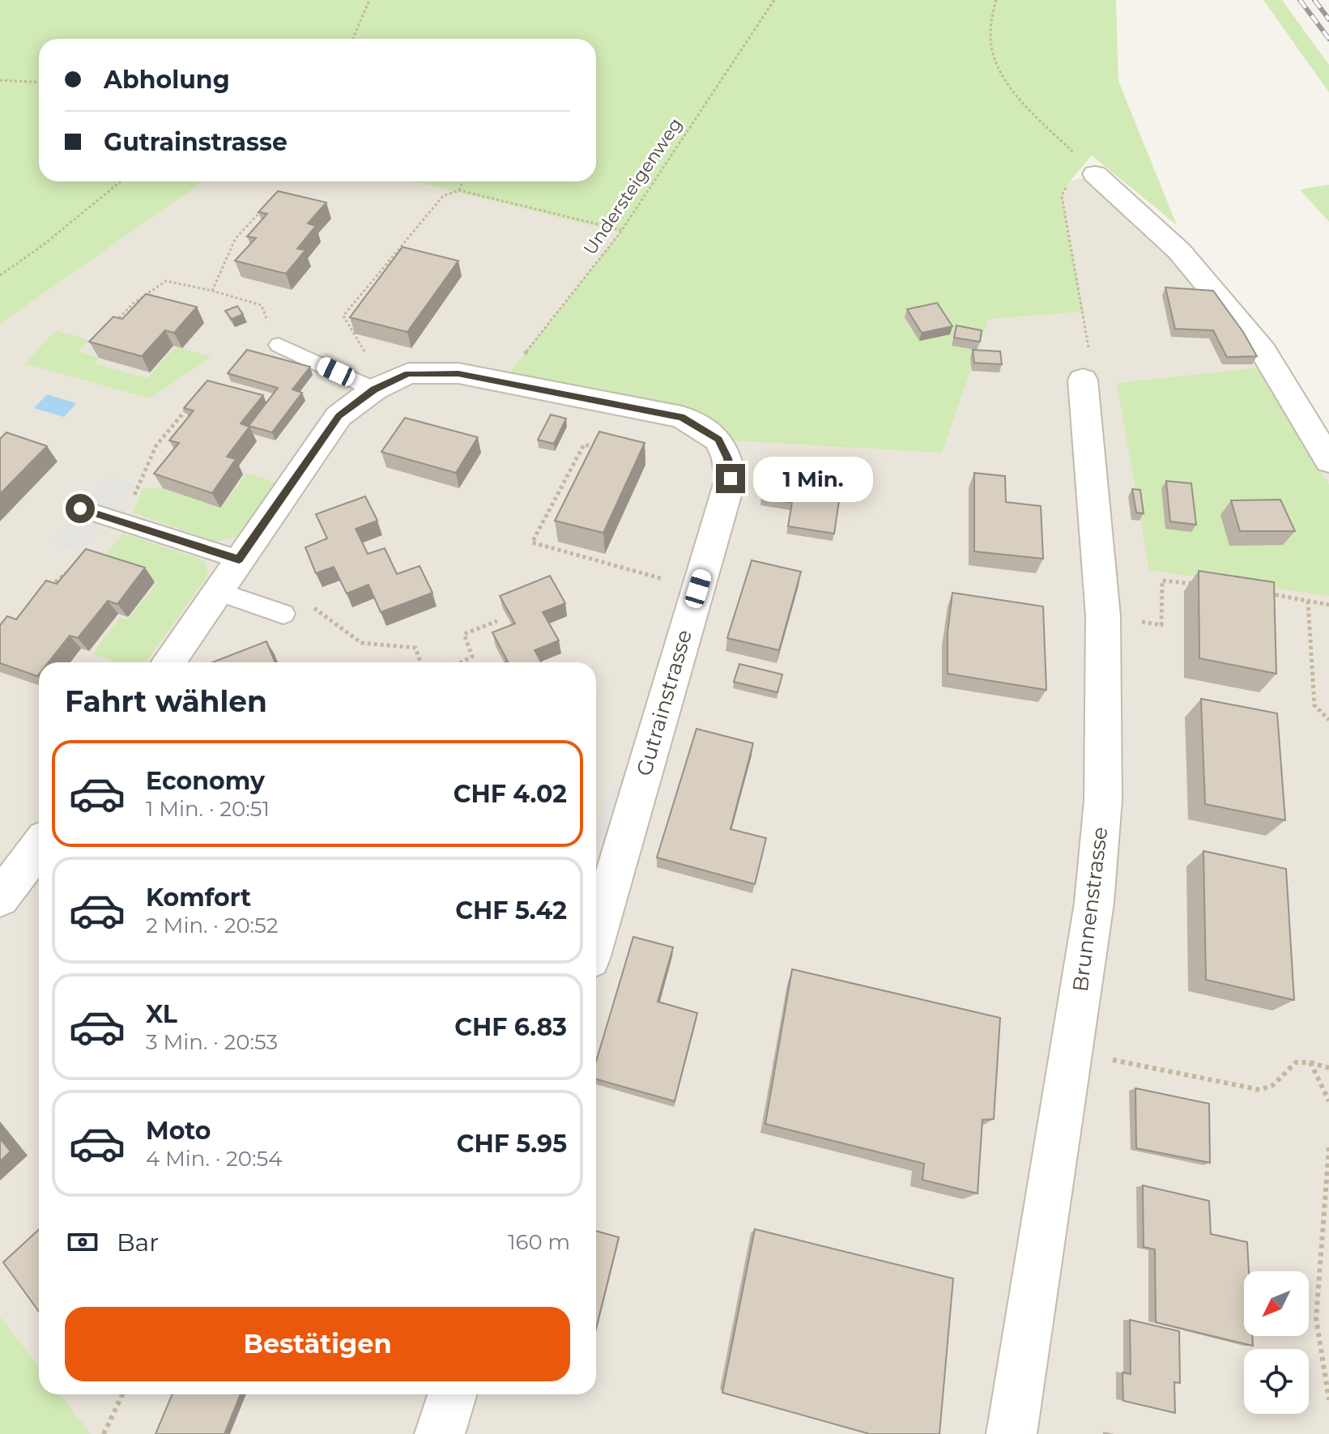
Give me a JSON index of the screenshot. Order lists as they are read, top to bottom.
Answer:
{
  "streets": {
    "street": ["Gutrainstrasse", "Brunnenstrasse"],
    "path": ["Understeigenweg"]
  },
  "crossings": [
    ["Understeigenweg", "Gutrainstrasse"]
  ],
  "north": "bottom left",
  "page": {
    "banner": ["Abholung", "Gutrainstrasse"],
    "bubble": "1 Min.",
    "heading": "Fahrt wählen",
    "list": [
      {
        "name": "Economy",
        "note": "1 Min. · 20:51",
        "value": "CHF 4.02"
      },
      {
        "name": "Komfort",
        "note": "2 Min. · 20:52",
        "value": "CHF 5.42"
      },
      {
        "name": "XL",
        "note": "3 Min. · 20:53",
        "value": "CHF 6.83"
      },
      {
        "name": "Moto",
        "note": "4 Min. · 20:54",
        "value": "CHF 5.95"
      }
    ],
    "pay": ["Bar", "160 m"],
    "buttons": "Bestätigen"
  }
}
